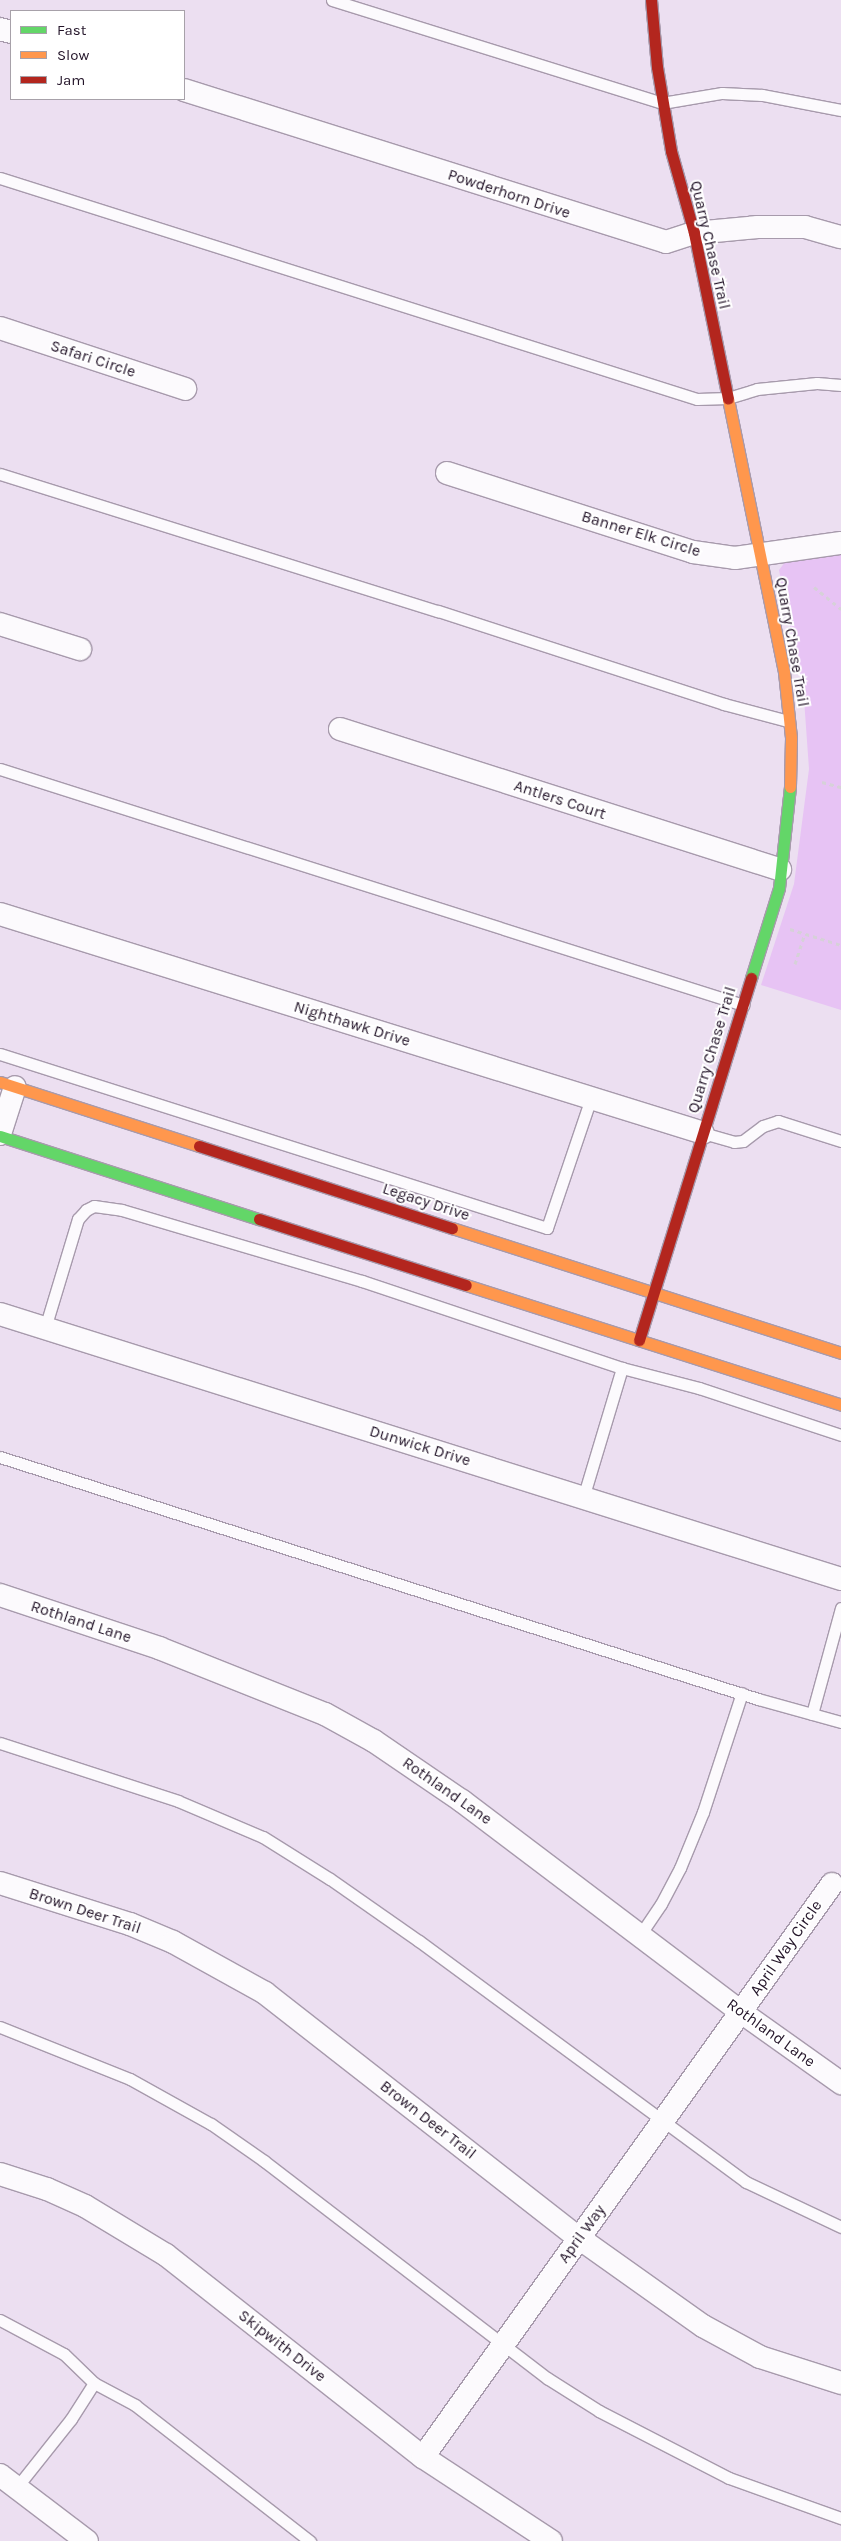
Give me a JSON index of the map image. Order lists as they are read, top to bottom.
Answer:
{
  "streets": {
    "main road": ["Quarry Chase Trail", "Legacy Drive"],
    "street": [
      "Powderhorn Drive",
      "Safari Circle",
      "Banner Elk Circle",
      "Antlers Court",
      "Nighthawk Drive",
      "Dunwick Drive",
      "Rothland Lane",
      "Brown Deer Trail",
      "April Way Circle",
      "April Way",
      "Skipwith Drive"
    ]
  },
  "crossings": [
    ["Powderhorn Drive", "Quarry Chase Trail"],
    ["Quarry Chase Trail", "Banner Elk Circle"],
    ["Quarry Chase Trail", "Antlers Court"],
    ["Quarry Chase Trail", "Nighthawk Drive"],
    ["Quarry Chase Trail", "Legacy Drive"],
    ["Rothland Lane", "April Way Circle"],
    ["Rothland Lane", "April Way"],
    ["Brown Deer Trail", "April Way"],
    ["April Way Circle", "April Way"],
    ["April Way", "Skipwith Drive"]
  ],
  "legend": ["Fast", "Slow", "Jam"]
}
